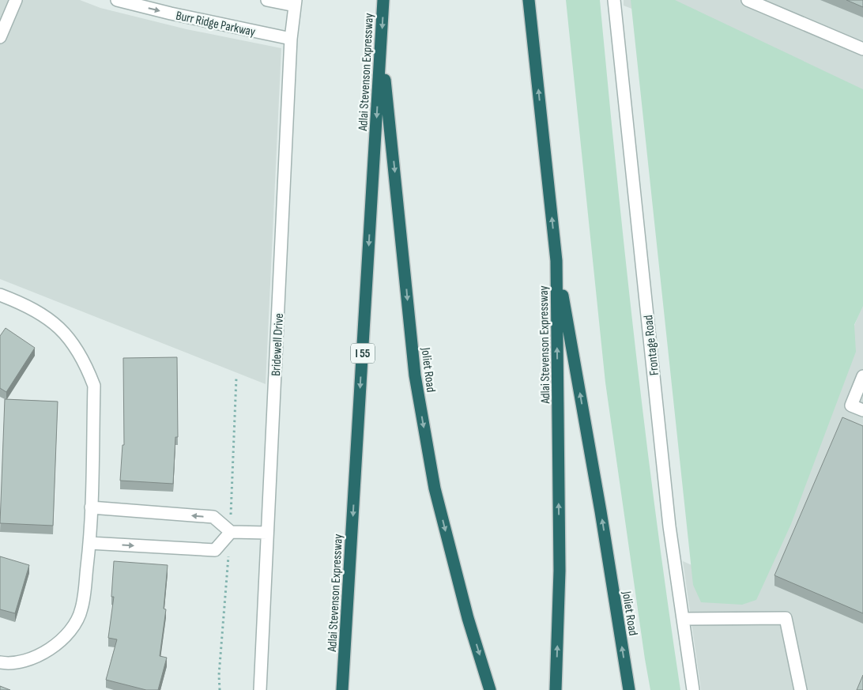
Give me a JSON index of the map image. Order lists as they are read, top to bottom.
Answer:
{
  "streets": {
    "highway": ["Adlai Stevenson Expressway", "I 55", "Joliet Road"],
    "street": ["Burr Ridge Parkway", "Bridewell Drive", "Frontage Road"]
  },
  "crossings": [
    ["Burr Ridge Parkway", "Bridewell Drive"],
    ["Adlai Stevenson Expressway", "Joliet Road"]
  ],
  "one_way": ["Burr Ridge Parkway"]
}
